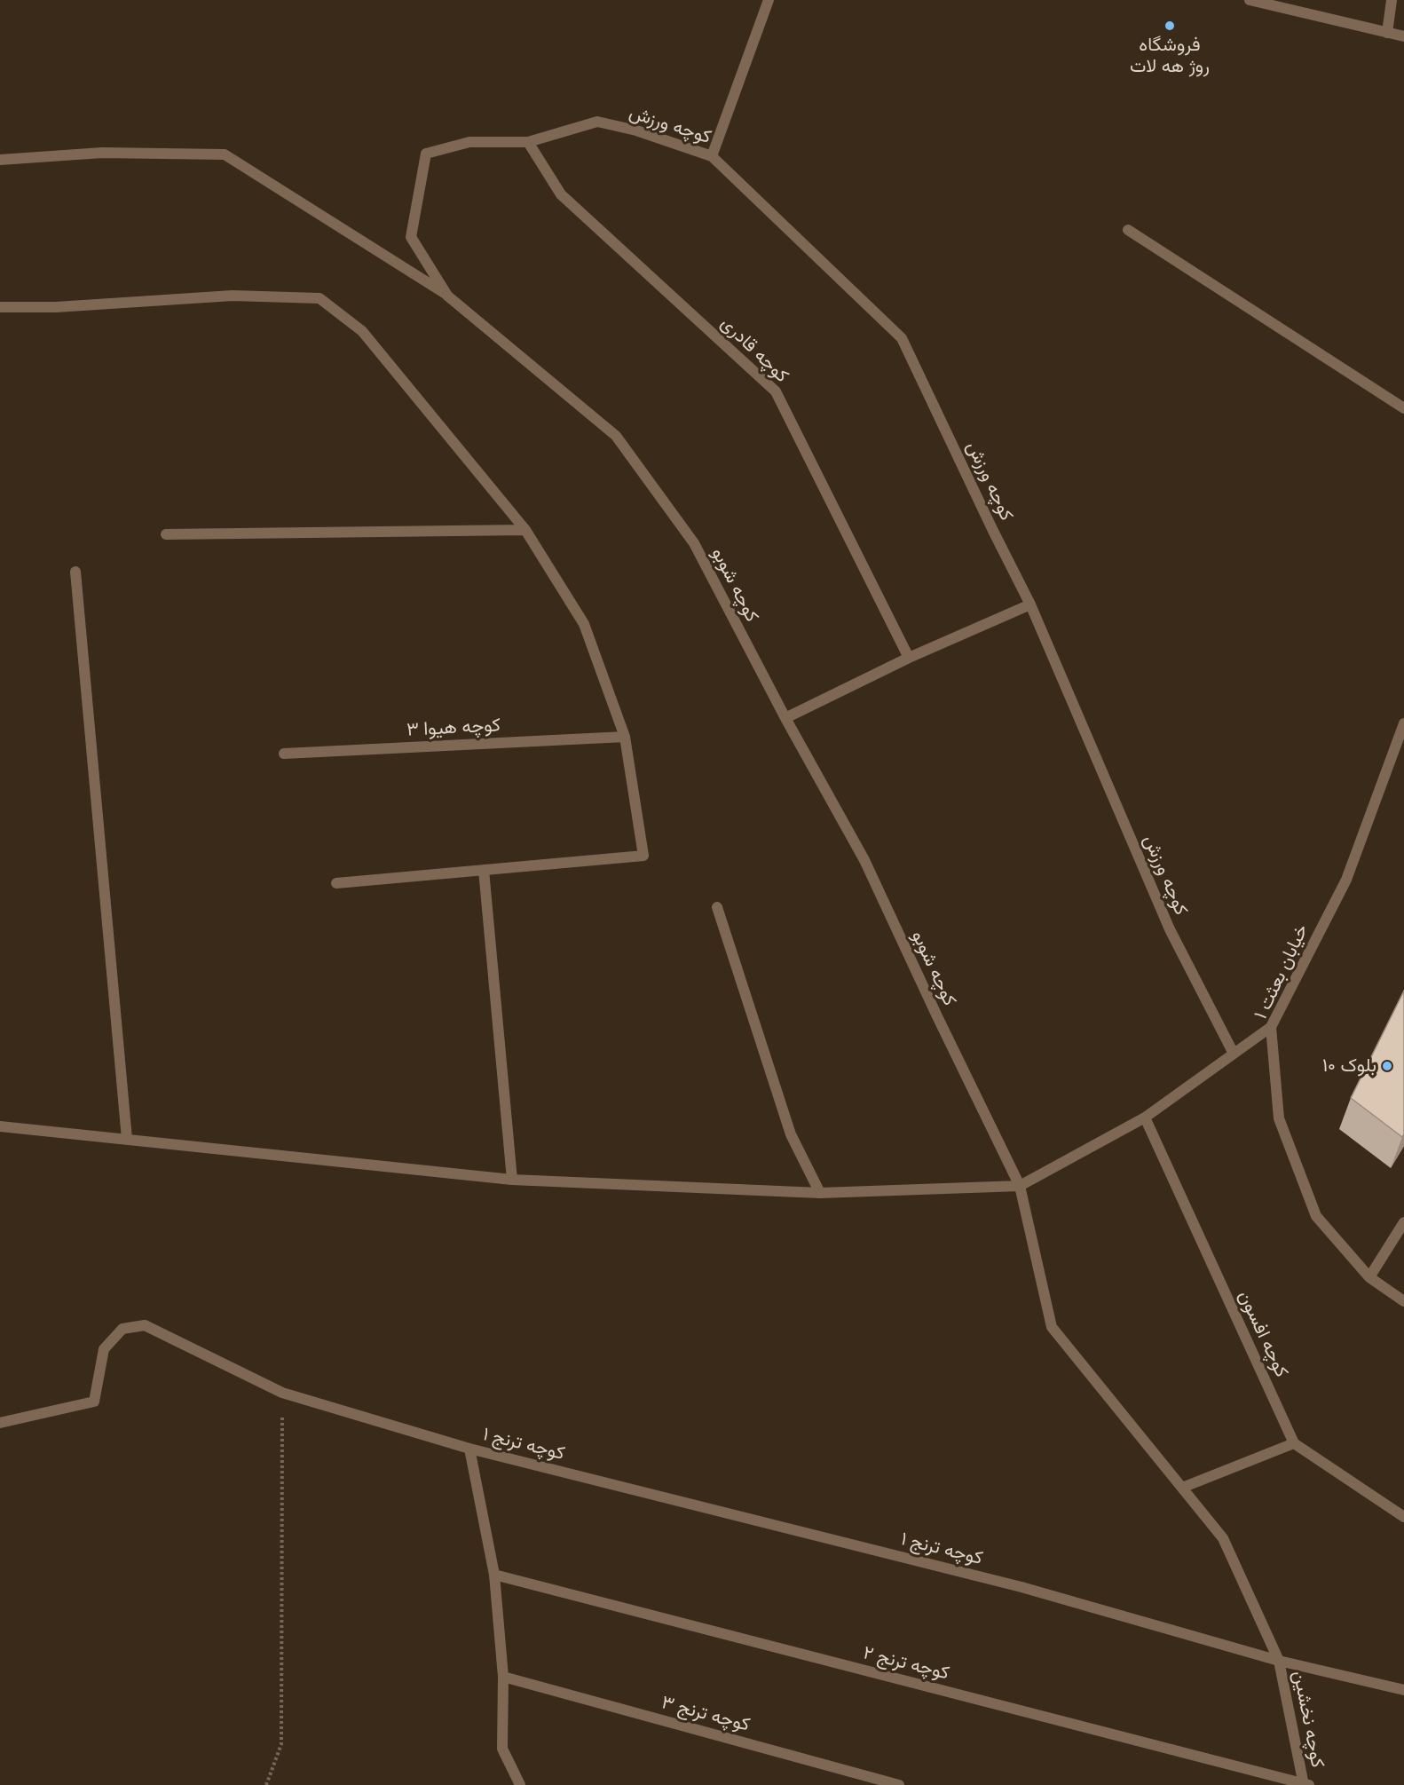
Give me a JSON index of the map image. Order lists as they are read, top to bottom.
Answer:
{
  "streets": {
    "street": [
      "کوچه ورزش",
      "کوچه قادری",
      "کوچه شوبو",
      "کوچه هیوا ۳",
      "خیابان بعثت ۱",
      "کوچه افسون",
      "کوچه ترنج ۱",
      "کوچه ترنج ۲",
      "کوچه ترنج ۳",
      "کوچه نخشین"
    ]
  },
  "crossings": [
    ["کوچه ورزش", "کوچه قادری"],
    ["کوچه ورزش", "کوچه شوبو"],
    ["کوچه قادری", "کوچه شوبو"],
    ["کوچه شوبو", "کوچه نخشین"],
    ["کوچه ترنج ۱", "کوچه نخشین"],
    ["کوچه ترنج ۲", "کوچه نخشین"]
  ],
  "places": ["فروشگاه روژ هه لات", "بلوک ۱۰"]
}
